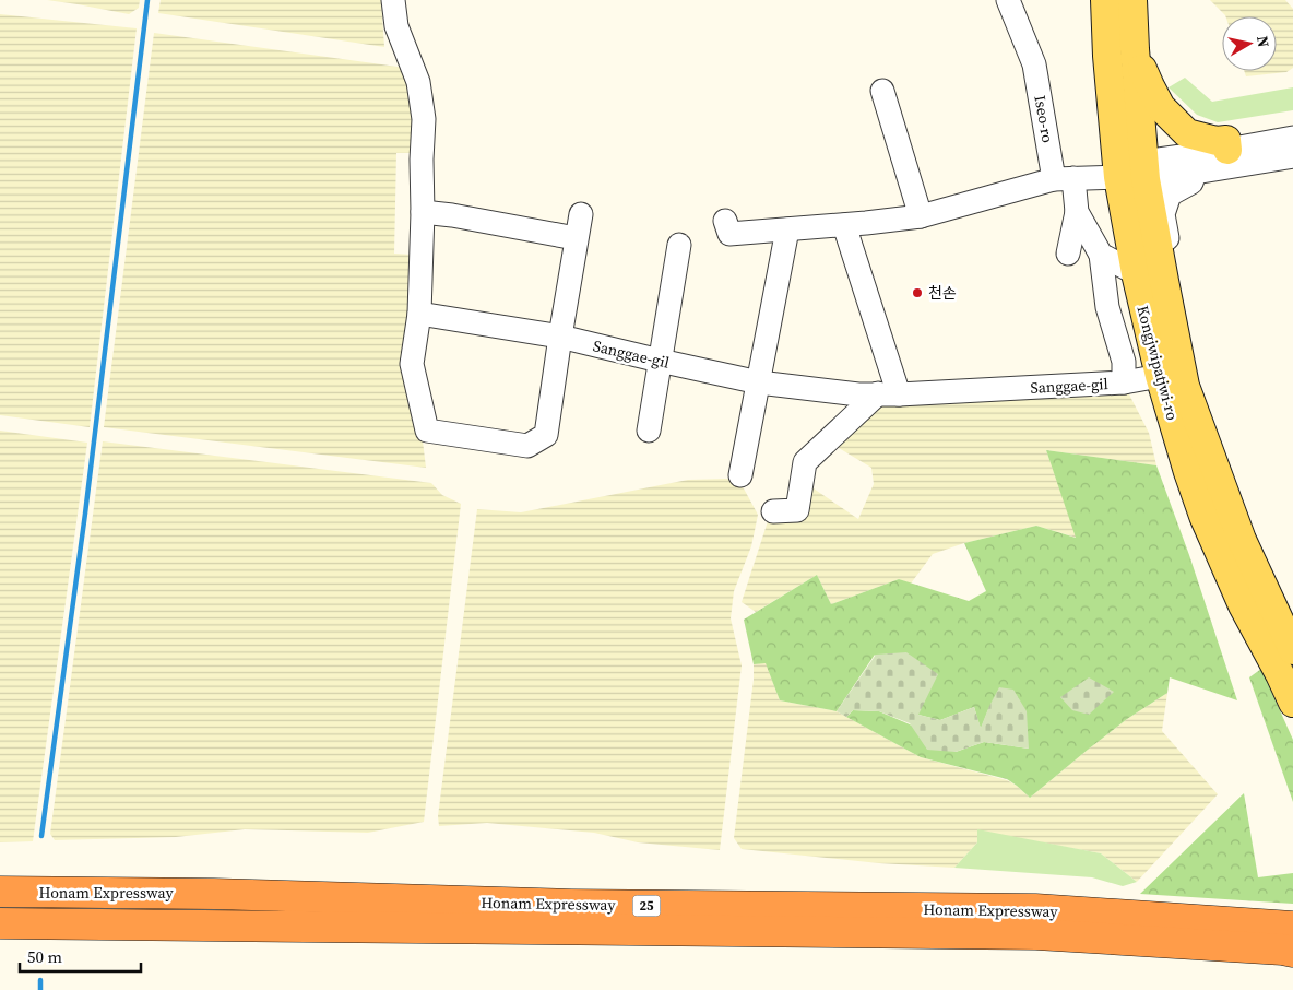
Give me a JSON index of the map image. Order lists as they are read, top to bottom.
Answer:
{
  "streets": {
    "highway": ["Honam Expressway", "25"],
    "main road": ["Kongjwipatjwi-ro"],
    "street": ["Iseo-ro", "Sanggae-gil"]
  },
  "crossings": [
    ["Sanggae-gil", "Kongjwipatjwi-ro"]
  ],
  "places": ["천손"],
  "scale_bar": "50 m",
  "north": "right"
}
